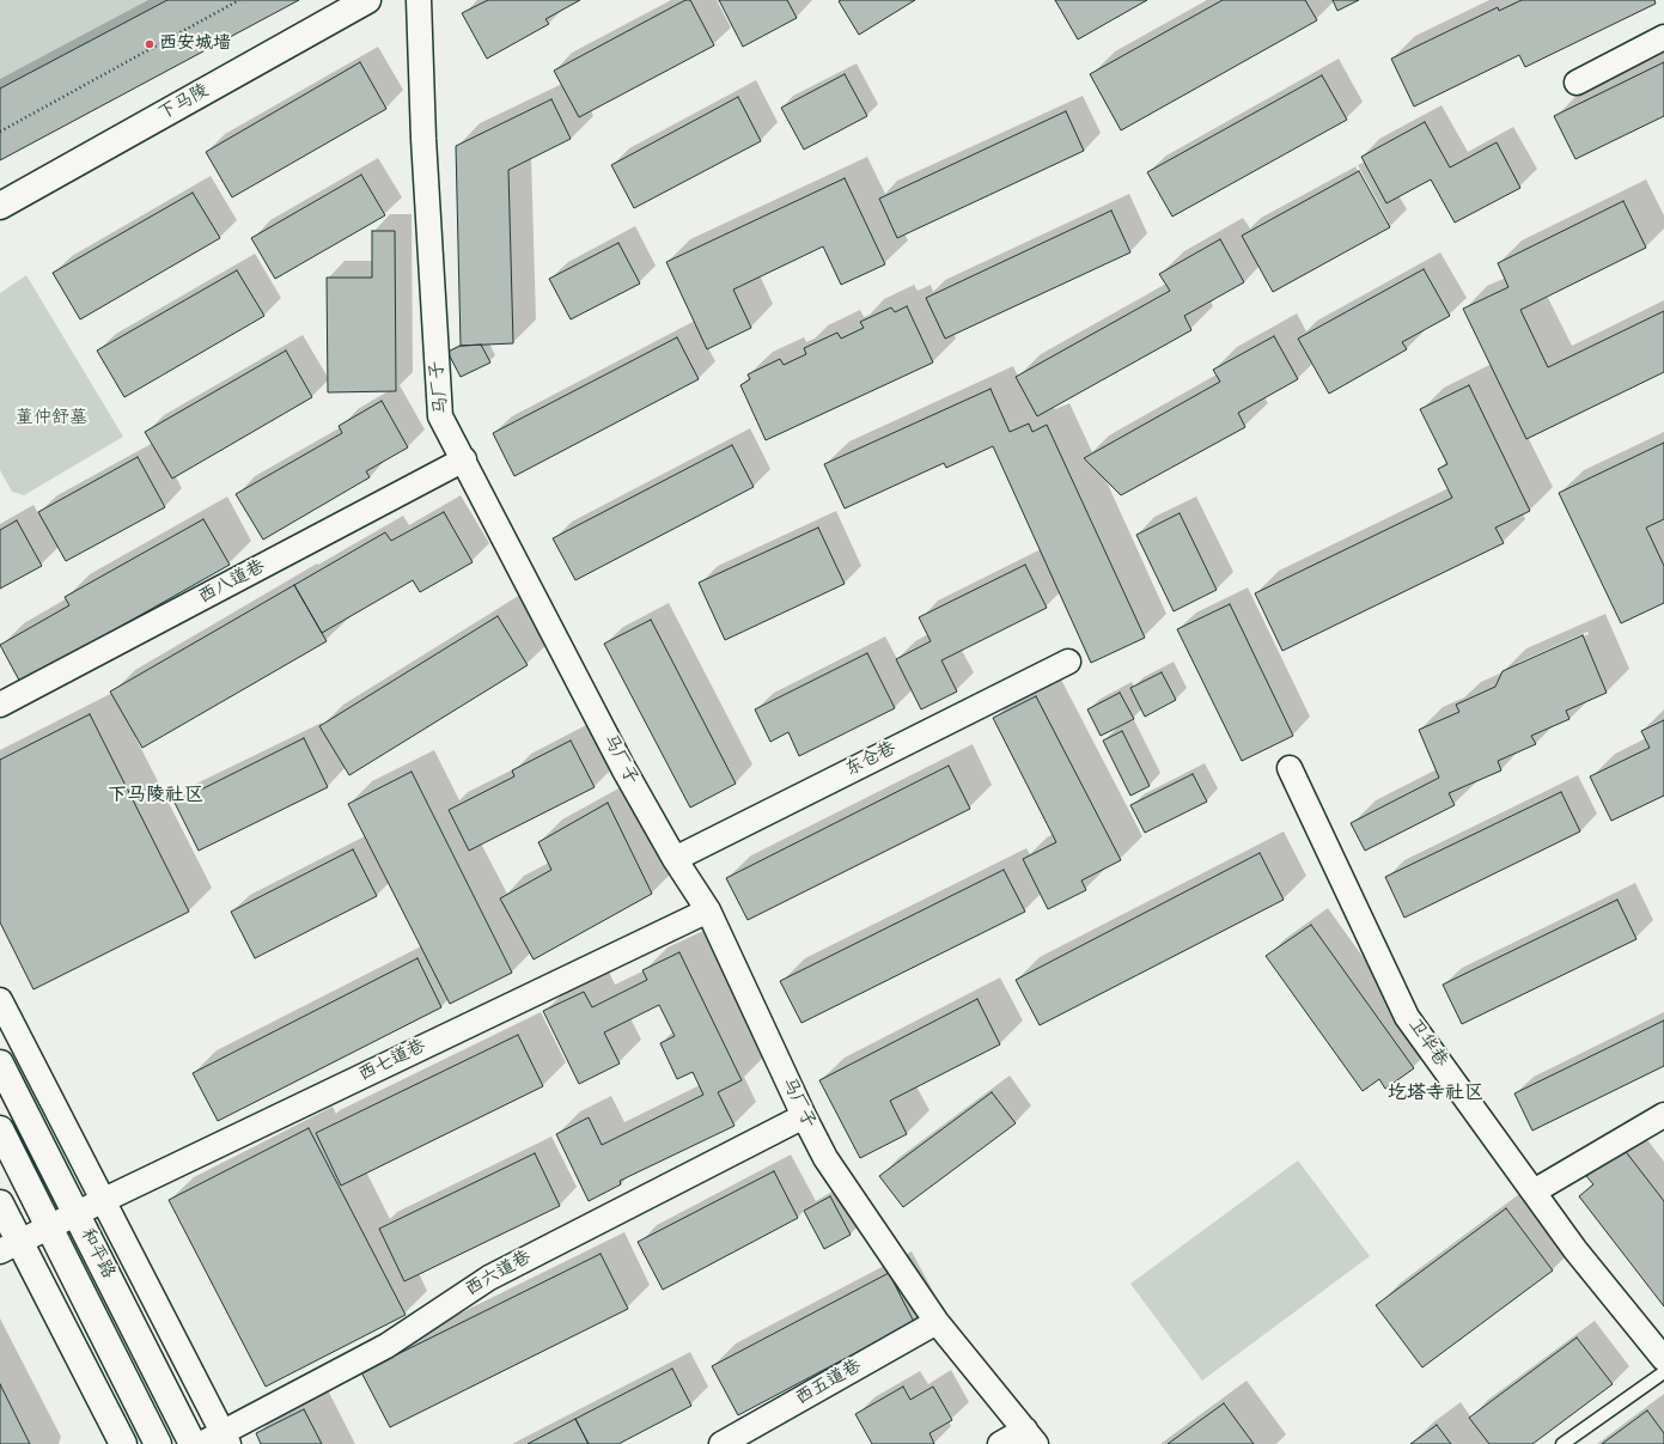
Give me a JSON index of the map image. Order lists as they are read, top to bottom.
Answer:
{
  "streets": {
    "main road": ["下马陵", "和平路"],
    "street": [
      "马厂子",
      "西八道巷",
      "东仓巷",
      "卫华巷",
      "西七道巷",
      "西六道巷",
      "西五道巷"
    ]
  },
  "crossings": [
    ["马厂子", "西八道巷"],
    ["马厂子", "东仓巷"],
    ["马厂子", "西七道巷"],
    ["马厂子", "西六道巷"],
    ["马厂子", "西五道巷"],
    ["西七道巷", "和平路"]
  ],
  "districts": ["下马陵社区", "圪塔寺社区"],
  "parks": ["董仲舒墓"],
  "places": ["西安城墙"]
}
